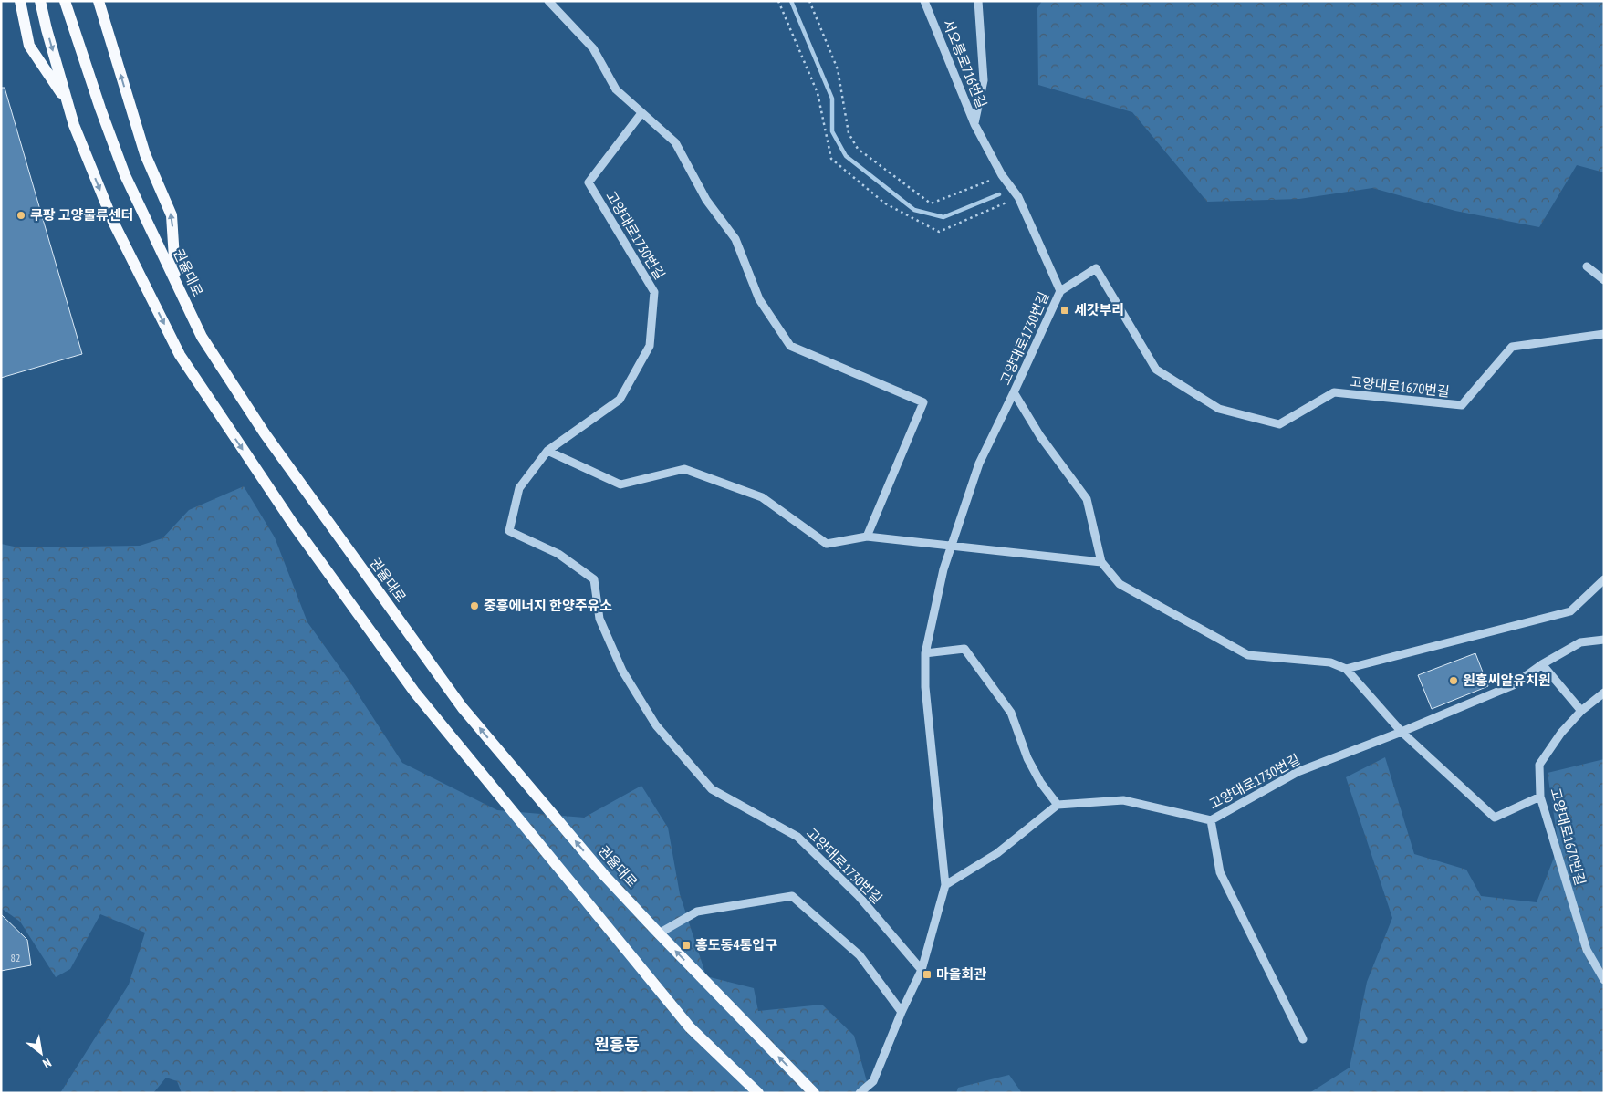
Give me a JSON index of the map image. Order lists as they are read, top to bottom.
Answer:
{
  "streets": {
    "main road": ["권율대로"],
    "street": ["서오릉로716번길", "고양대로1730번길", "고양대로1670번길"]
  },
  "crossings": [
    ["서오릉로716번길", "고양대로1730번길"],
    ["고양대로1730번길", "고양대로1670번길"]
  ],
  "districts": ["원흥동"],
  "places": {
    "other": ["쿠팡 고양물류센터", "중흥에너지 한양주유소", "원흥씨알유치원"],
    "transit": ["세갓부리", "흥도동4통입구", "마을회관"]
  },
  "house_numbers": ["82"],
  "north": "bottom right"
}
